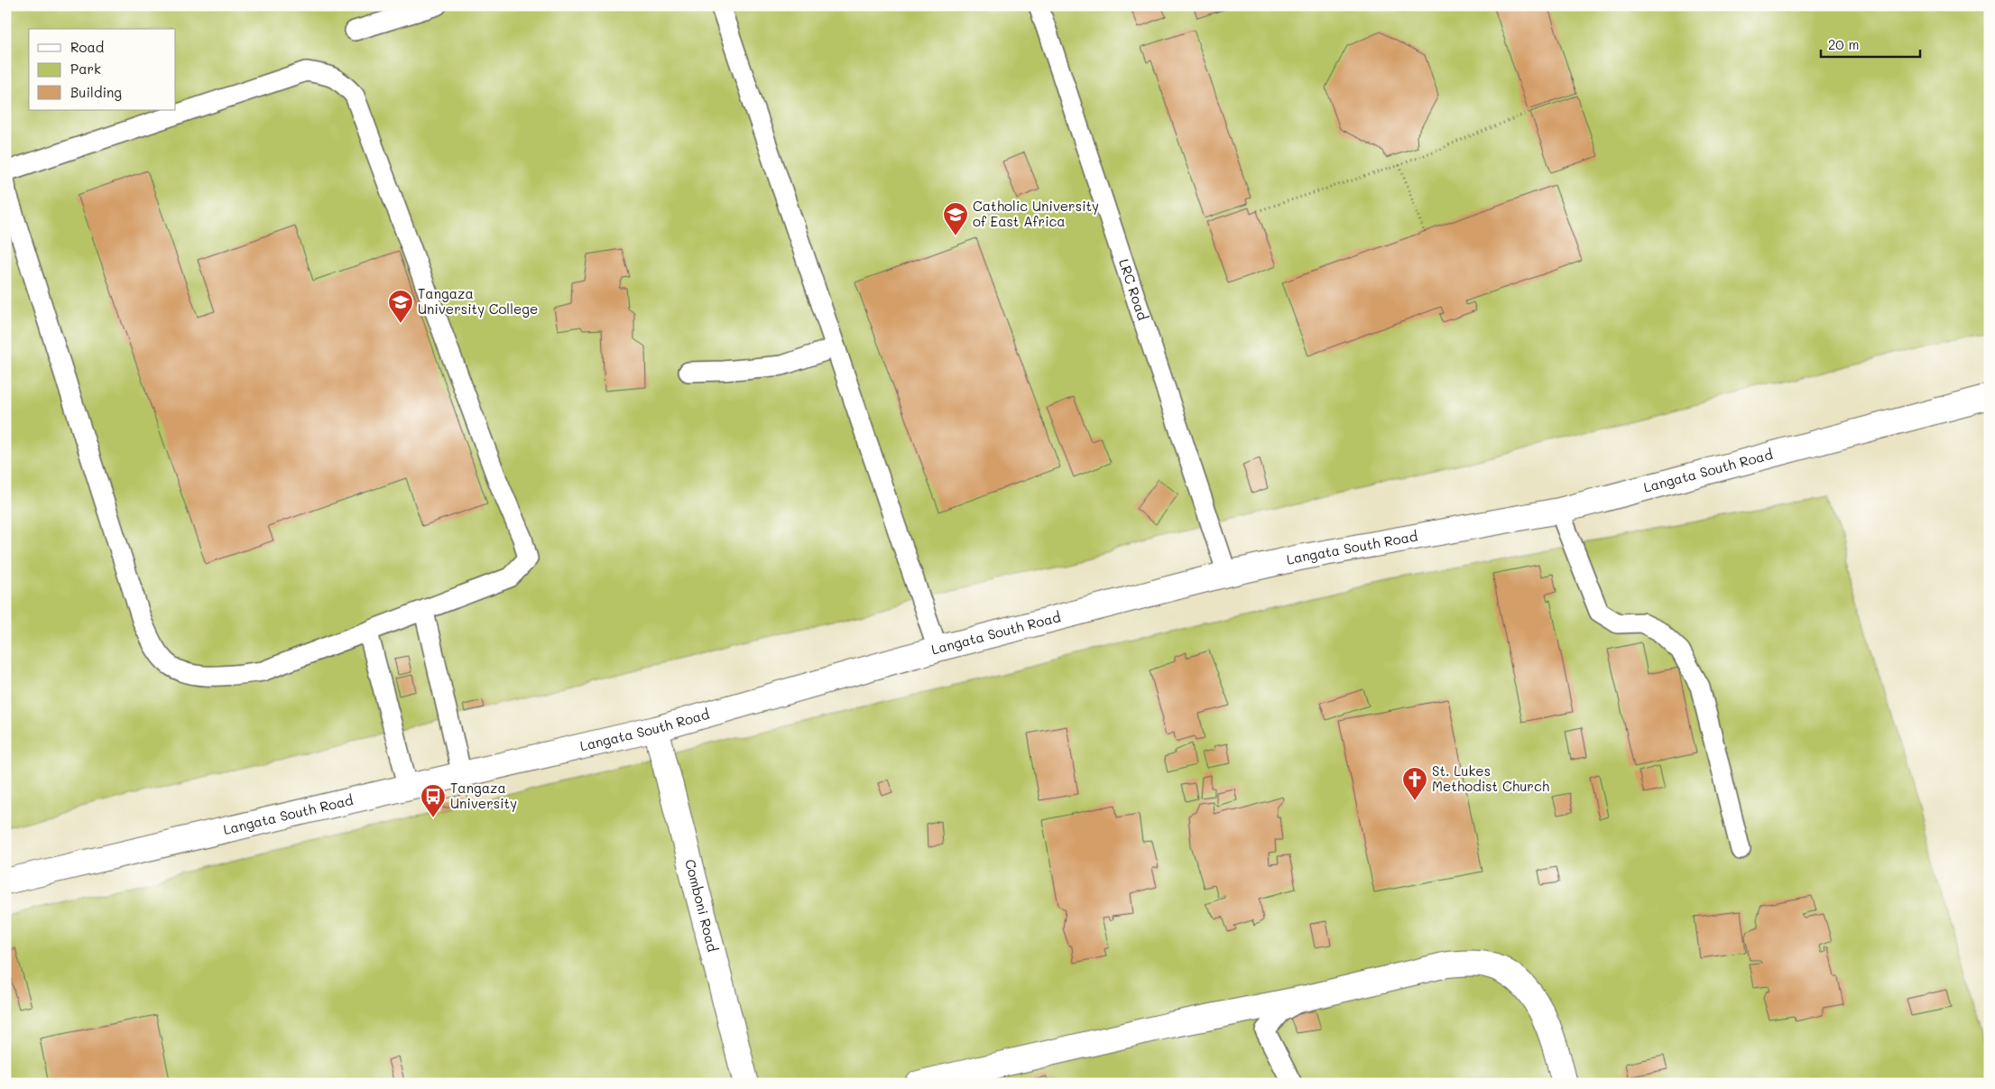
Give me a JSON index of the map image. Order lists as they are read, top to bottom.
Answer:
{
  "streets": {
    "street": ["Langata South Road", "Comboni Road"],
    "lane": ["LRC Road"]
  },
  "crossings": [
    ["LRC Road", "Langata South Road"],
    ["Langata South Road", "Comboni Road"]
  ],
  "places": {
    "school or university": ["Catholic University of East Africa", "Tangaza University College"],
    "church": ["St. Lukes Methodist Church"],
    "bus stop": ["Tangaza University"]
  },
  "legend": ["Road", "Park", "Building"],
  "scale_bar": "20 m"
}
